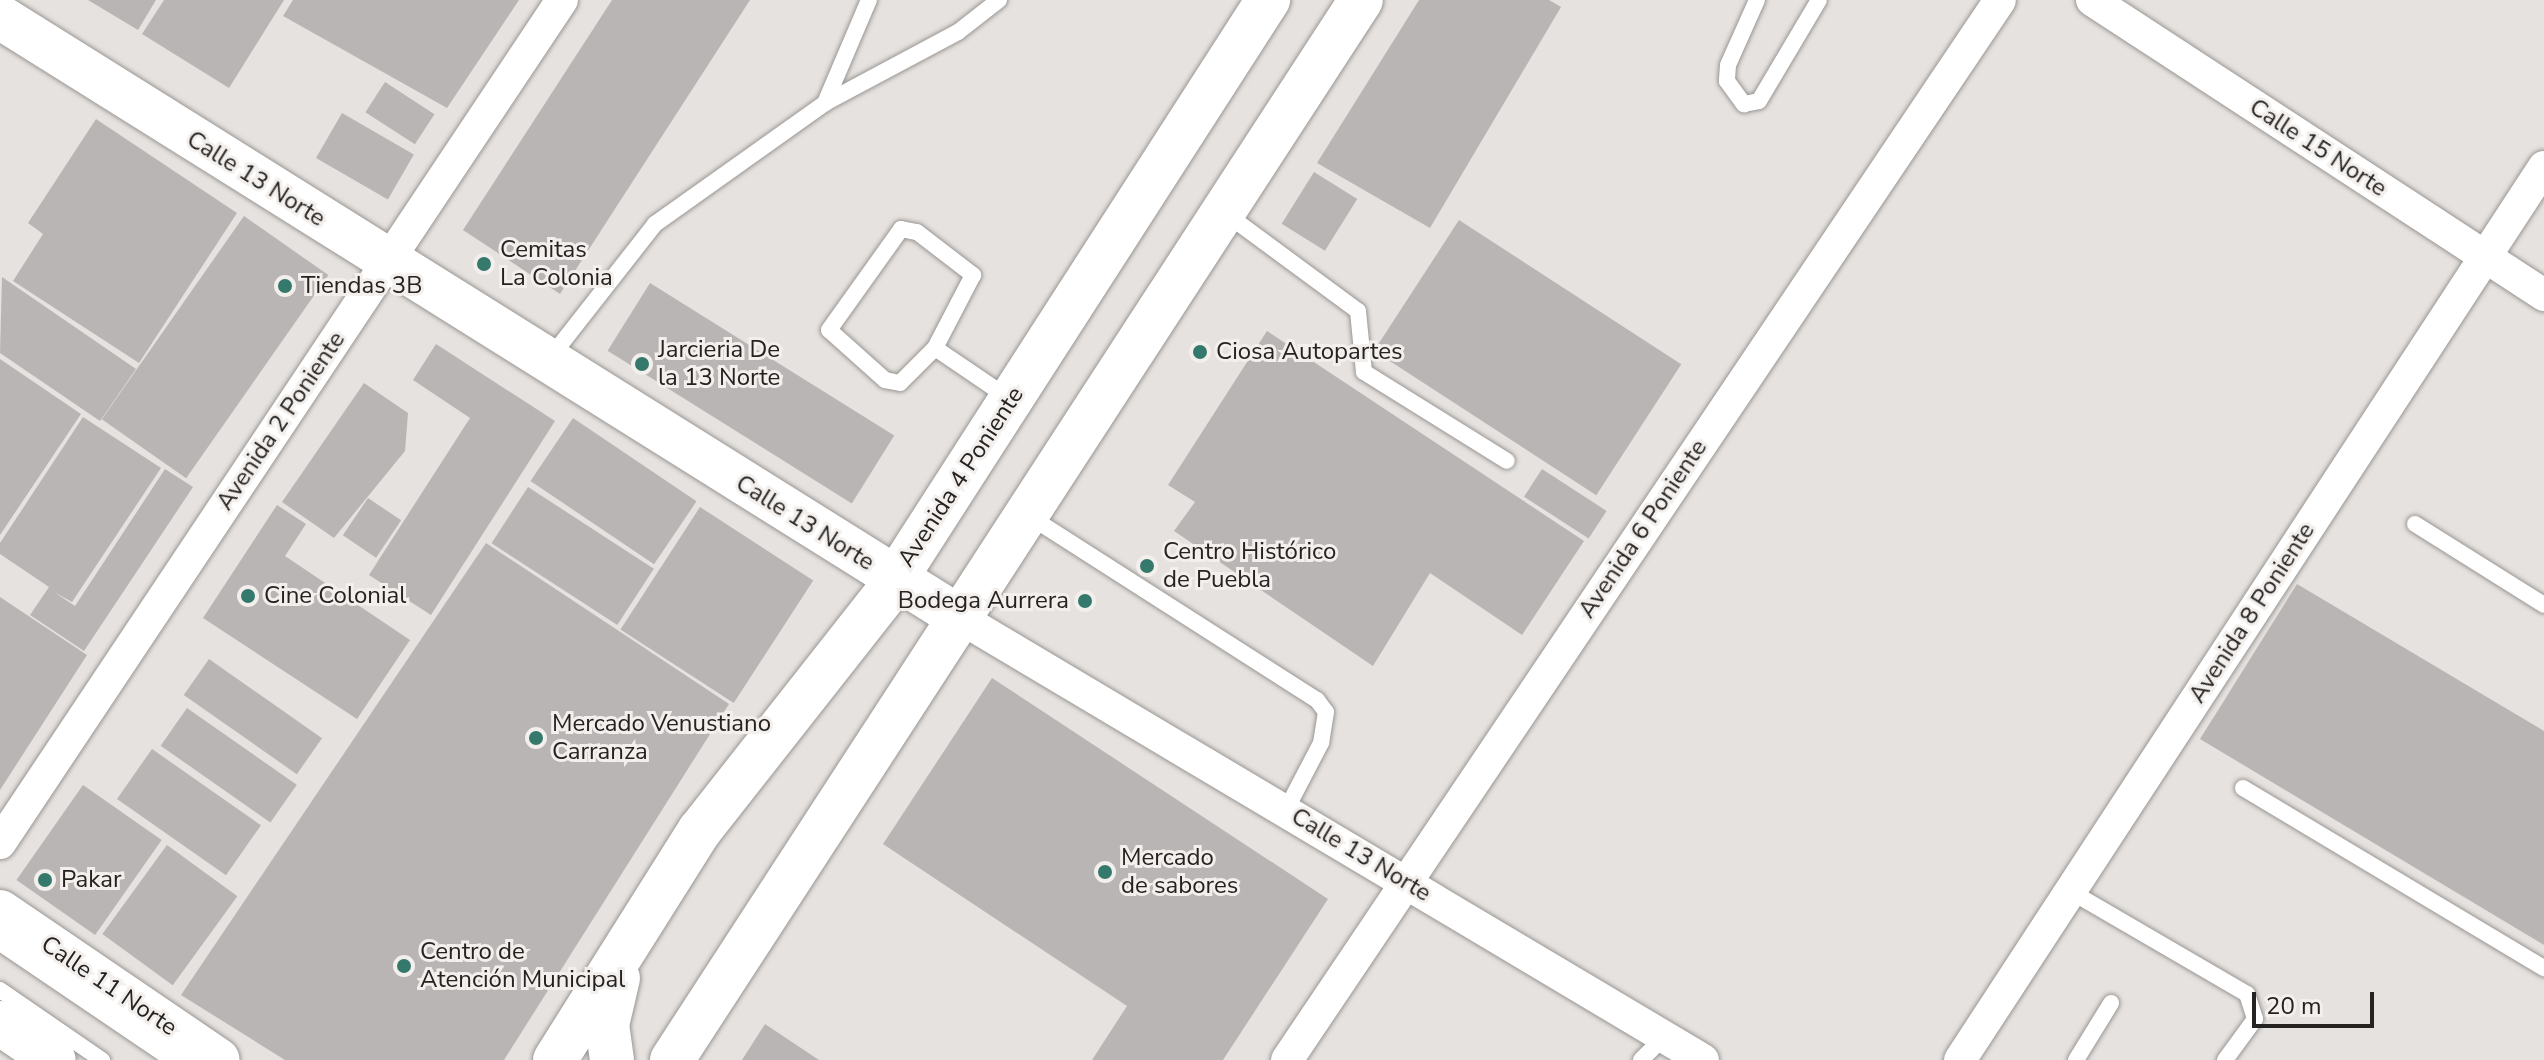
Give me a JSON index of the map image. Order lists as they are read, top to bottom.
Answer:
{
  "streets": {
    "main road": ["Calle 13 Norte", "Avenida 4 Poniente", "Calle 11 Norte"],
    "street": [
      "Calle 15 Norte",
      "Avenida 2 Poniente",
      "Avenida 6 Poniente",
      "Avenida 8 Poniente"
    ]
  },
  "crossings": [
    ["Calle 15 Norte", "Avenida 8 Poniente"],
    ["Calle 13 Norte", "Avenida 2 Poniente"],
    ["Calle 13 Norte", "Avenida 4 Poniente"],
    ["Calle 13 Norte", "Avenida 6 Poniente"]
  ],
  "places": [
    "Cemitas La Colonia",
    "Tiendas 3B",
    "Ciosa Autopartes",
    "Jarcieria De la 13 Norte",
    "Centro Histórico de Puebla",
    "Cine Colonial",
    "Bodega Aurrera",
    "Mercado Venustiano Carranza",
    "Mercado de sabores",
    "Pakar",
    "Centro de Atención Municipal"
  ],
  "scale_bar": "20 m"
}
